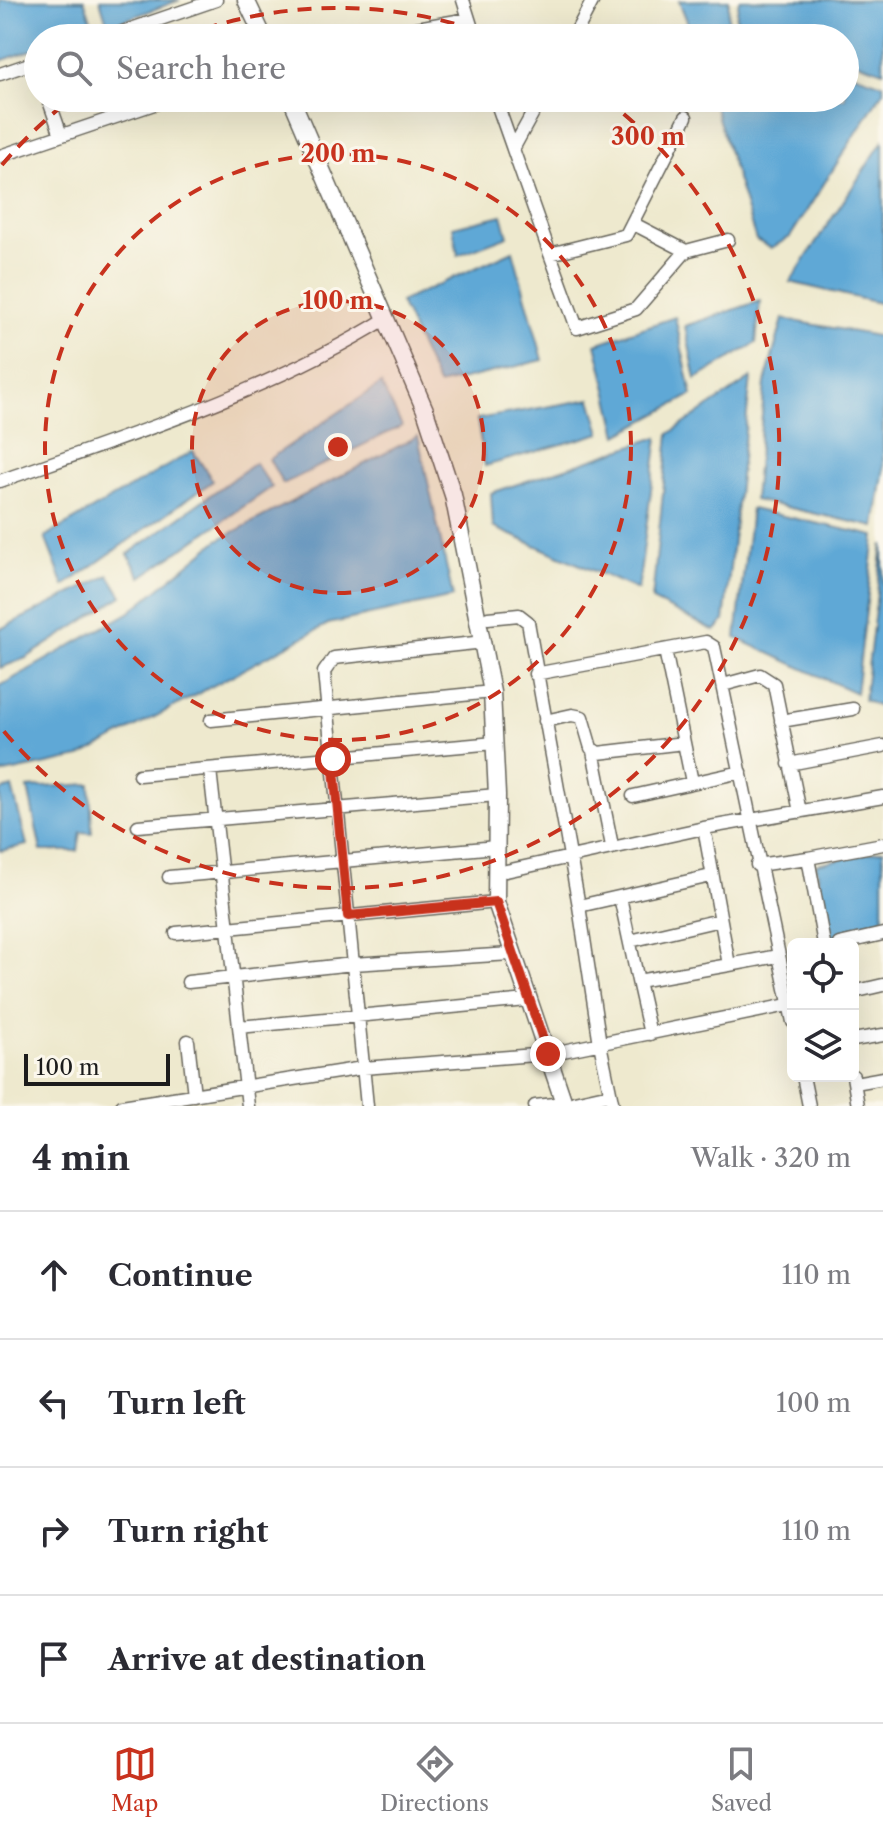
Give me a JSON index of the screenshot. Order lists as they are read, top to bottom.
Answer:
{
  "scale_bar": "100 m",
  "page": {
    "search": "Search here",
    "scale": "100 m",
    "heading": ["4 min", "Walk · 320 m"],
    "list": [
      ["Continue", "110 m"],
      ["Turn left", "100 m"],
      ["Turn right", "110 m"],
      "Arrive at destination"
    ],
    "nav": ["Map", "Directions", "Saved"]
  },
  "rings": ["300 m", "200 m", "100 m"]
}
